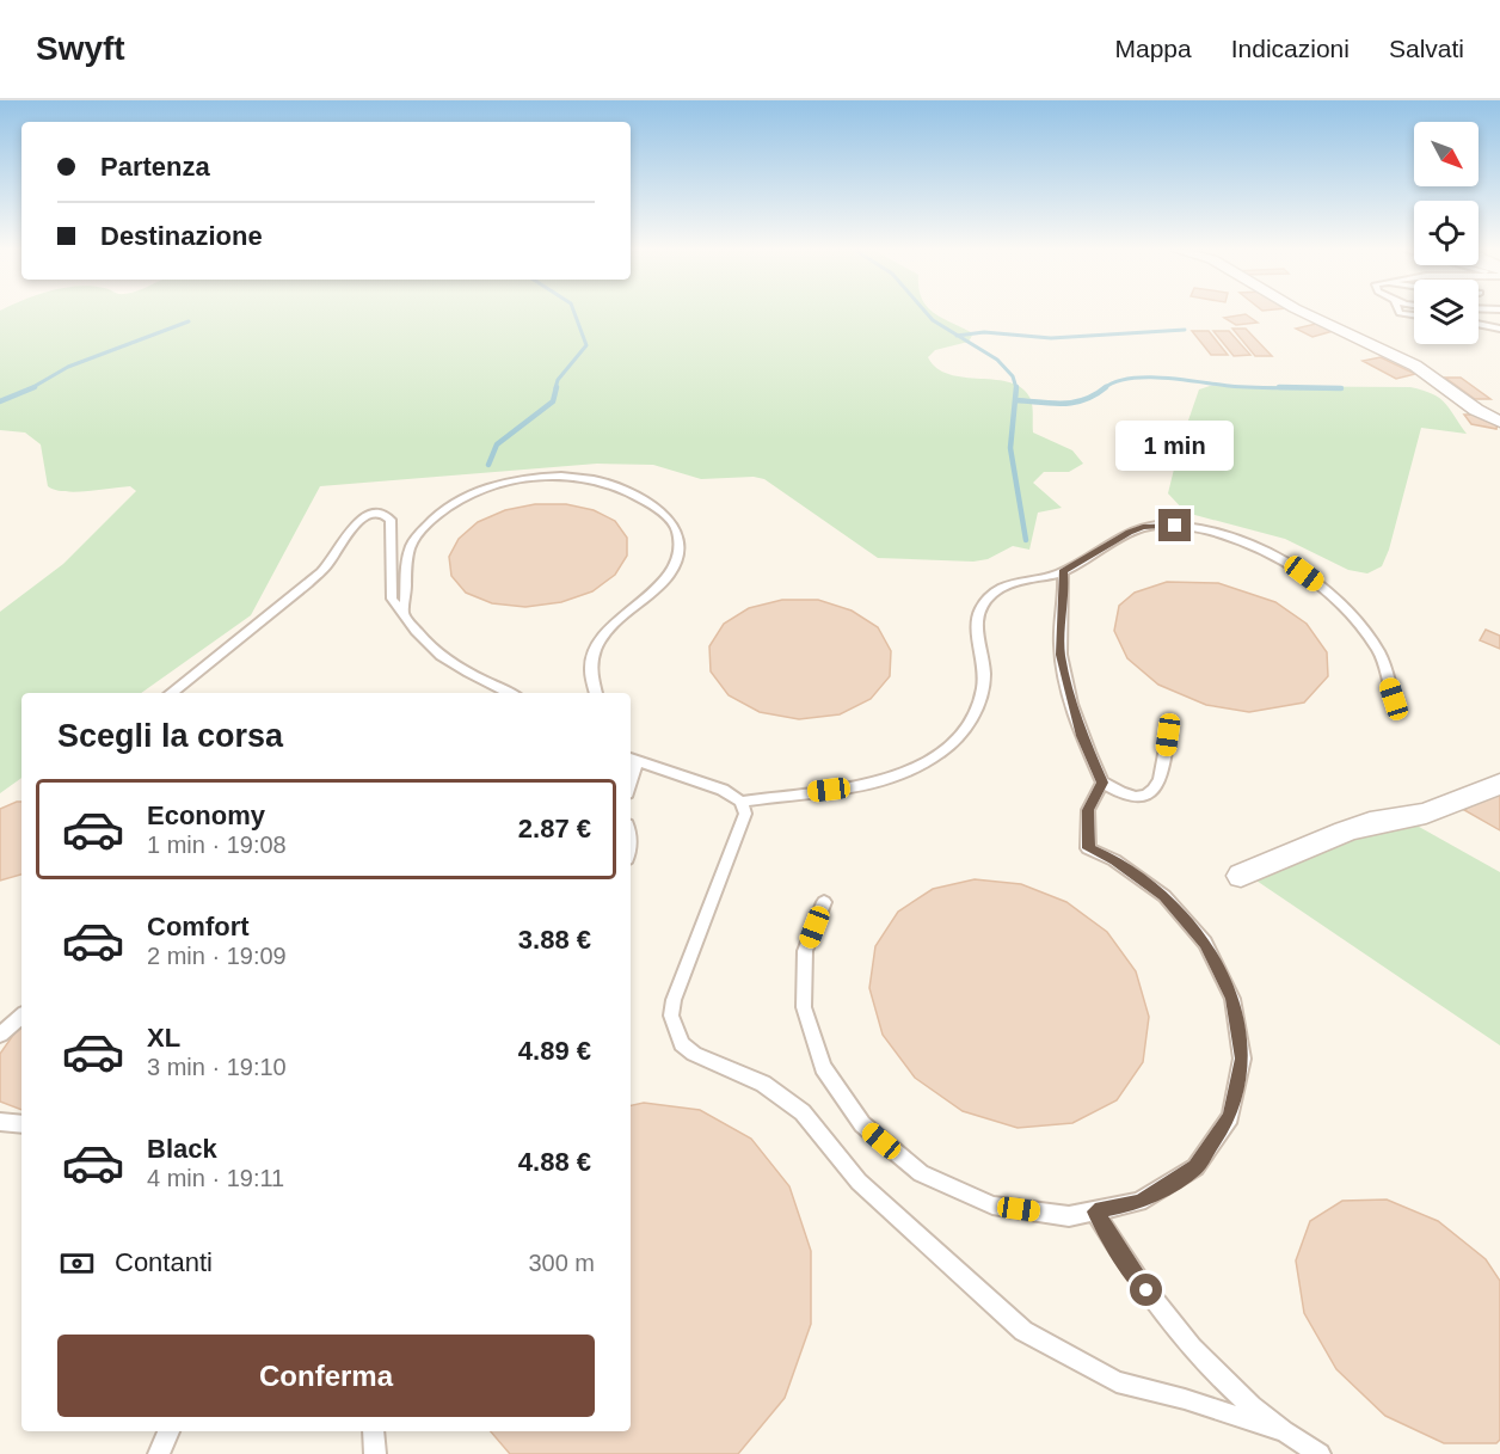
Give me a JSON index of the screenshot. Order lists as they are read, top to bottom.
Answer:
{
  "north": "bottom right",
  "page": {
    "header": "Swyft",
    "nav": ["Mappa", "Indicazioni", "Salvati"],
    "banner": ["Partenza", "Destinazione"],
    "bubble": "1 min",
    "heading": "Scegli la corsa",
    "list": [
      {
        "name": "Economy",
        "note": "1 min · 19:08",
        "value": "2.87 €"
      },
      {
        "name": "Comfort",
        "note": "2 min · 19:09",
        "value": "3.88 €"
      },
      {
        "name": "XL",
        "note": "3 min · 19:10",
        "value": "4.89 €"
      },
      {
        "name": "Black",
        "note": "4 min · 19:11",
        "value": "4.88 €"
      }
    ],
    "pay": ["Contanti", "300 m"],
    "buttons": "Conferma"
  }
}
